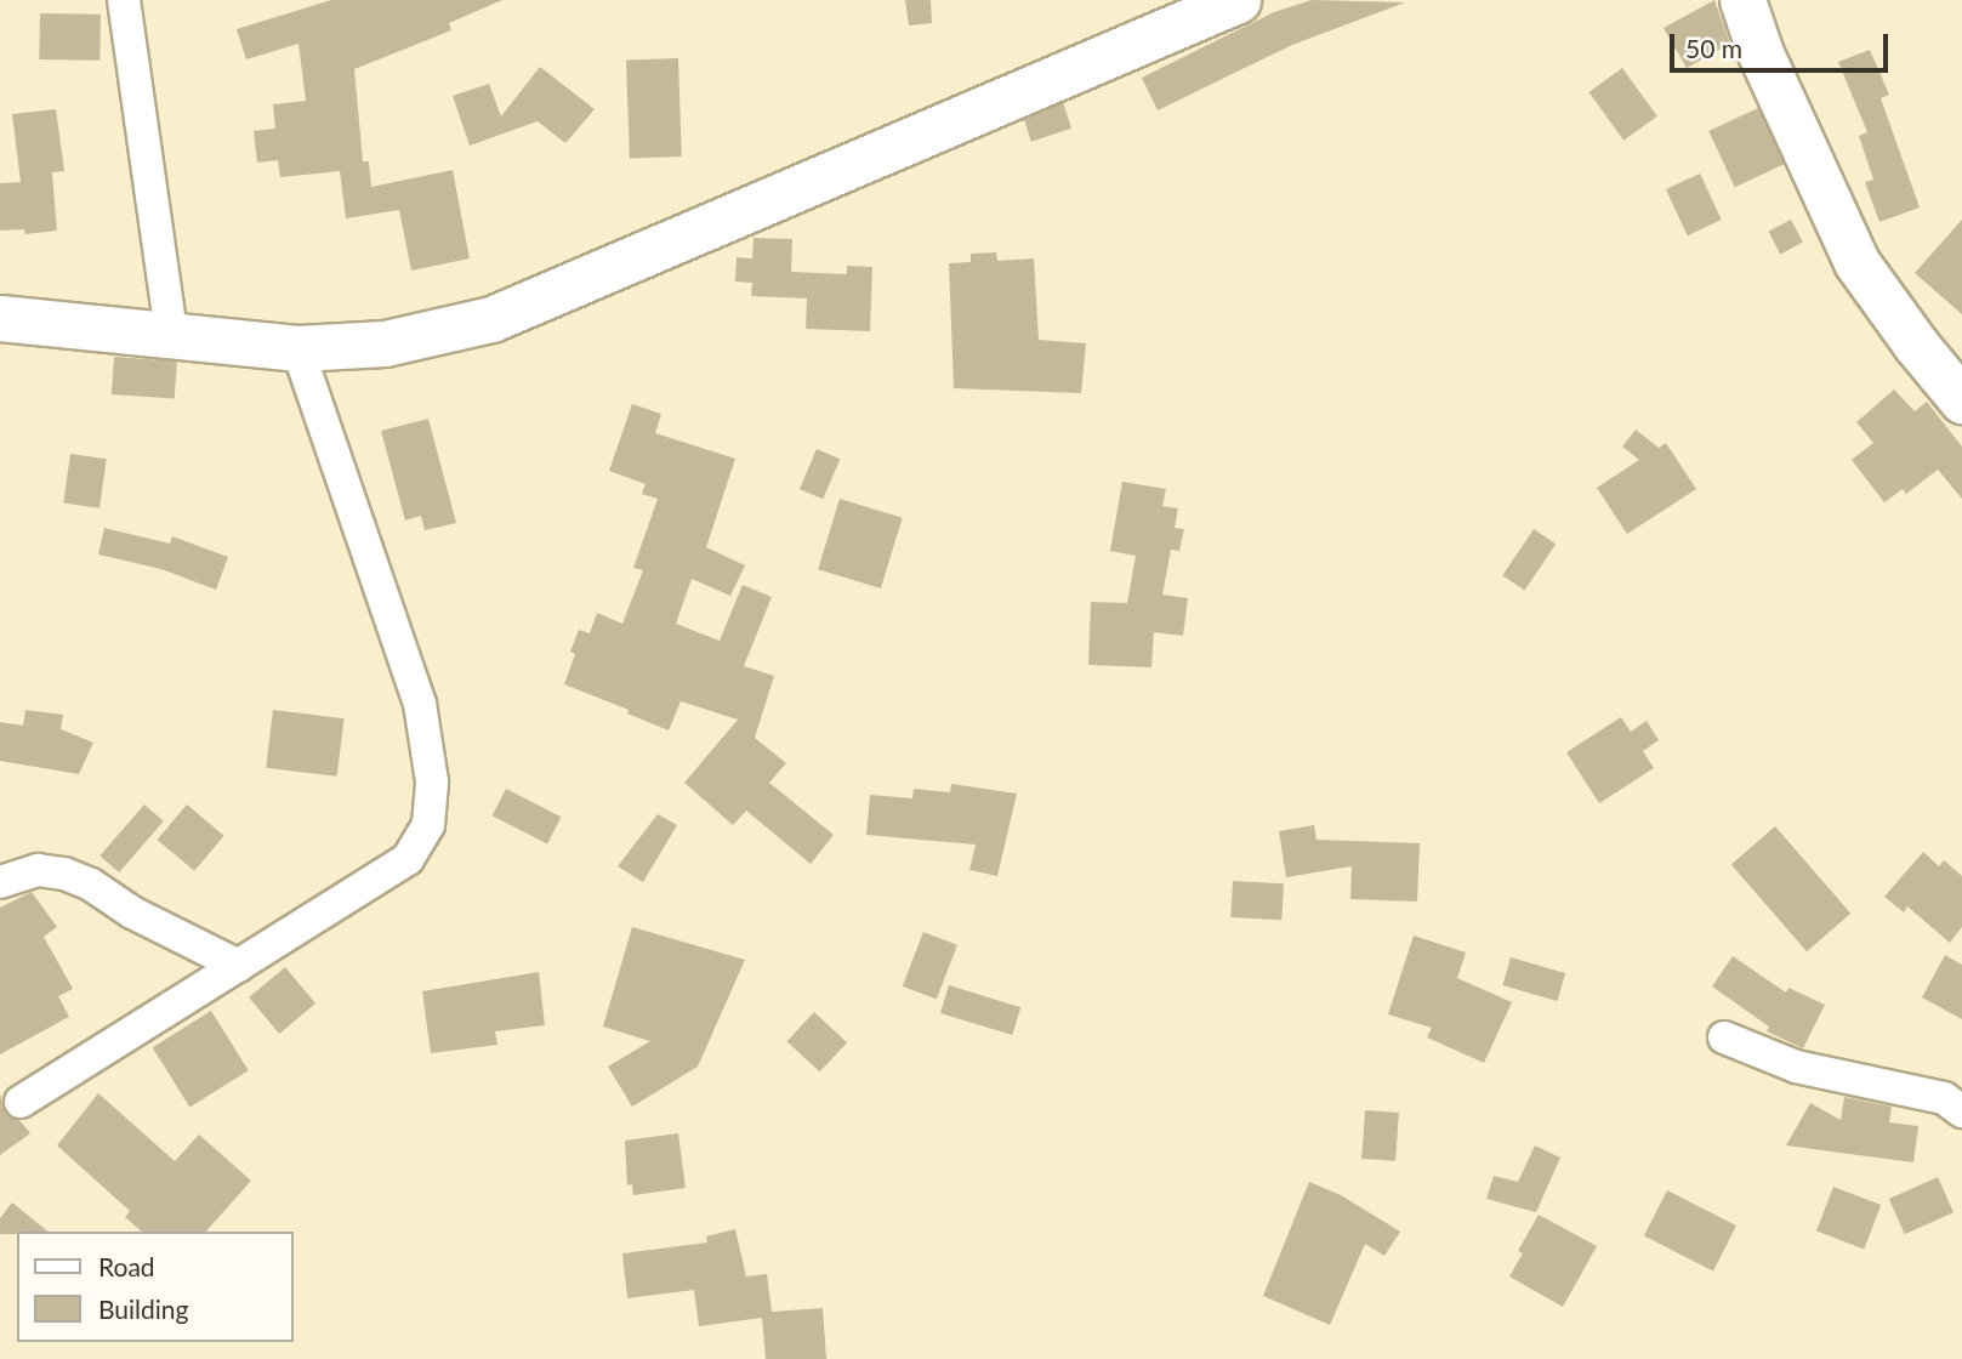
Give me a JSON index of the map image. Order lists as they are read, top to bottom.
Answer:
{
  "legend": ["Road", "Building"],
  "scale_bar": "50 m"
}
